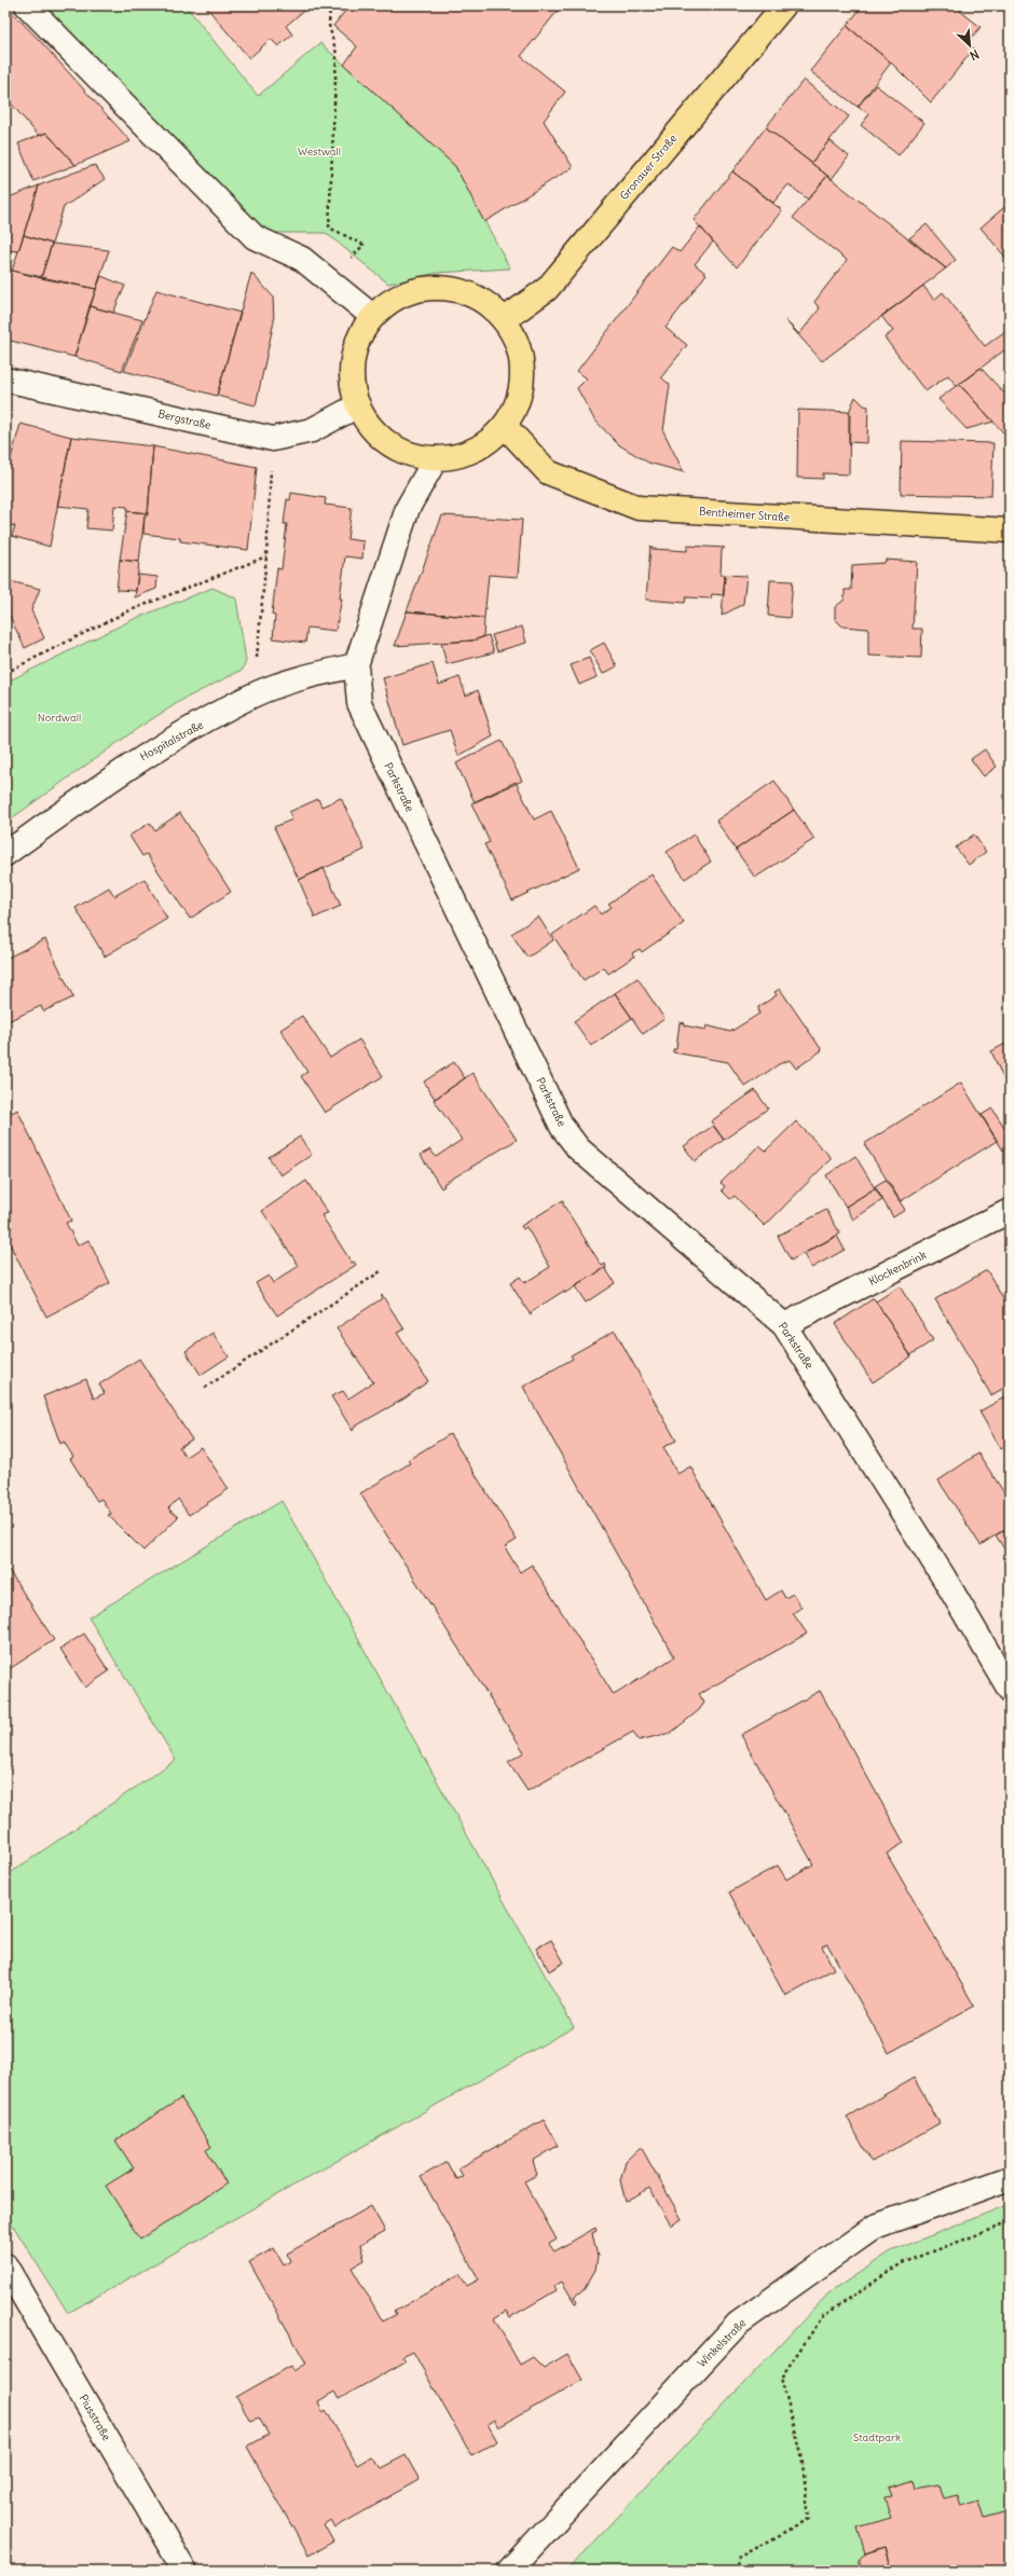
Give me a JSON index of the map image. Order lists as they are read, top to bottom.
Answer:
{
  "streets": {
    "main road": ["Gronauer Straße", "Bentheimer Straße"],
    "street": [
      "Bergstraße",
      "Hospitalstraße",
      "Parkstraße",
      "Klockenbrink",
      "Winkelstraße",
      "Piusstraße"
    ]
  },
  "crossings": [
    ["Hospitalstraße", "Parkstraße"],
    ["Parkstraße", "Klockenbrink"]
  ],
  "parks": ["Westwall", "Nordwall", "Stadtpark"],
  "north": "bottom right"
}
